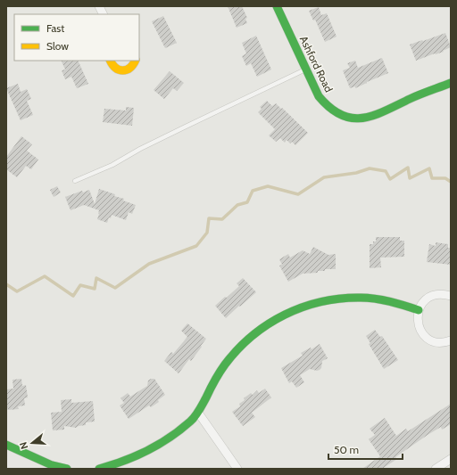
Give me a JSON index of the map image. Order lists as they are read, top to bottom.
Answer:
{
  "streets": {
    "street": ["Ashford Road"]
  },
  "legend": ["Fast", "Slow"],
  "scale_bar": "50 m",
  "north": "left"
}
